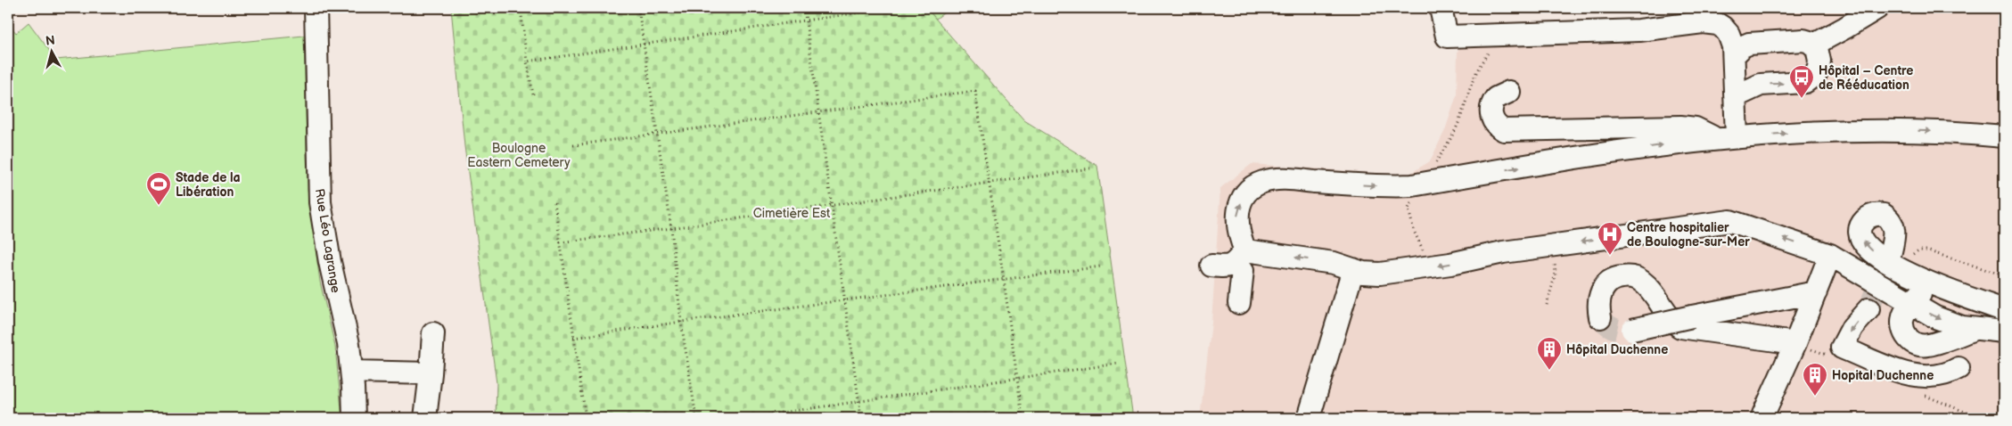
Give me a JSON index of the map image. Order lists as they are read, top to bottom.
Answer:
{
  "streets": {
    "street": ["Rue Léo Lagrange"]
  },
  "parks": ["Boulogne Eastern Cemetery", "Cimetière Est"],
  "places": {
    "bus stop": ["Hôpital – Centre de Rééducation"],
    "sports": ["Stade de la Libération"],
    "hospital": ["Centre hospitalier de Boulogne-sur-Mer"],
    "building": ["Hôpital Duchenne", "Hopital Duchenne"]
  },
  "north": "top"
}
